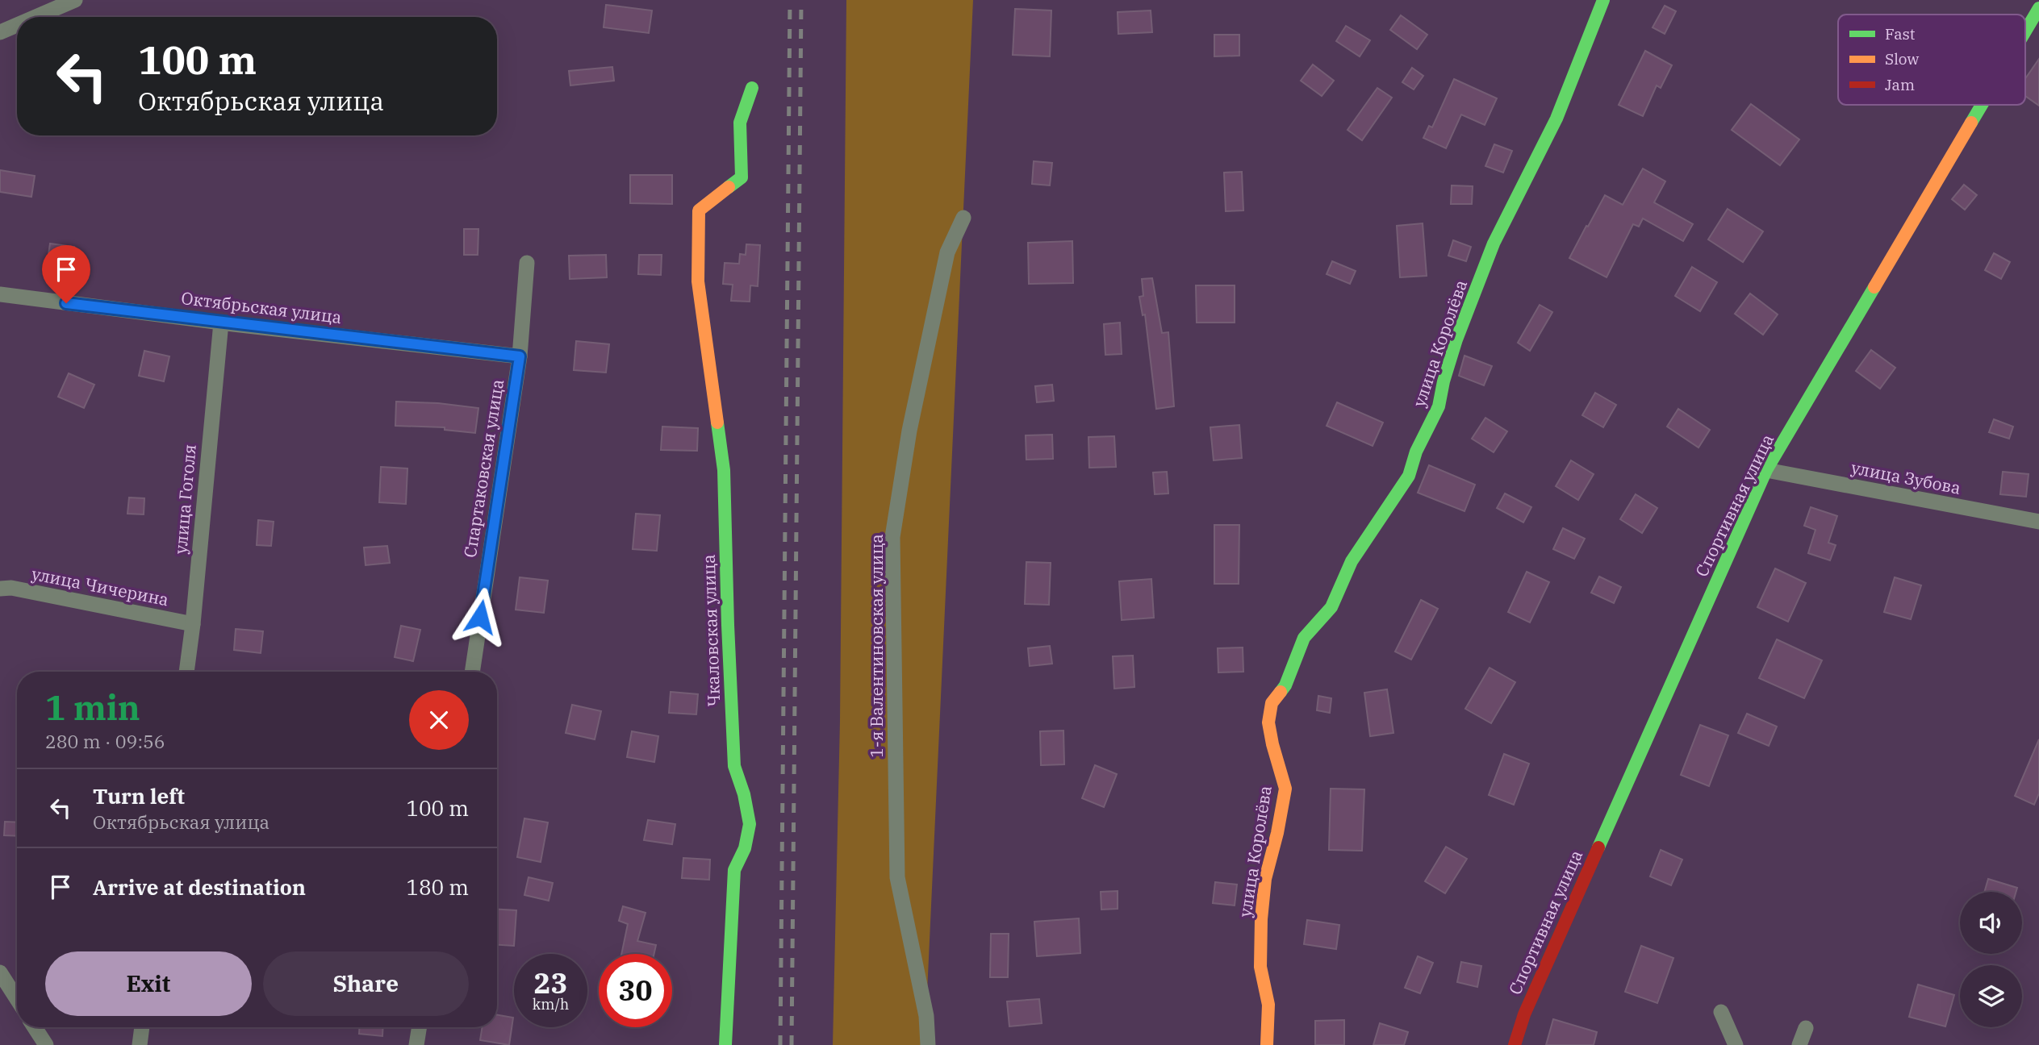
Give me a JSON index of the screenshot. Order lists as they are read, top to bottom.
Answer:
{
  "streets": {
    "street": [
      "Октябрьская улица",
      "улица Королёва",
      "Спартаковская улица",
      "улица Зубова",
      "улица Гоголя",
      "Спортивная улица",
      "улица Чичерина",
      "Чкаловская улица",
      "1-я Валентиновская улица"
    ]
  },
  "crossings": [
    ["Октябрьская улица", "Спартаковская улица"],
    ["Октябрьская улица", "улица Гоголя"],
    ["улица Зубова", "Спортивная улица"],
    ["улица Гоголя", "улица Чичерина"]
  ],
  "legend": ["Fast", "Slow", "Jam"],
  "page": {
    "turn": ["100 m", "Октябрьская улица"],
    "heading": ["1 min", "280 m · 09:56"],
    "list": [
      {
        "name": "Turn left",
        "note": "Октябрьская улица",
        "value": "100 m"
      },
      {
        "name": "Arrive at destination",
        "value": "180 m"
      }
    ],
    "buttons": ["Exit", "Share"],
    "speed": "23 km/h",
    "limit": "30"
  }
}
